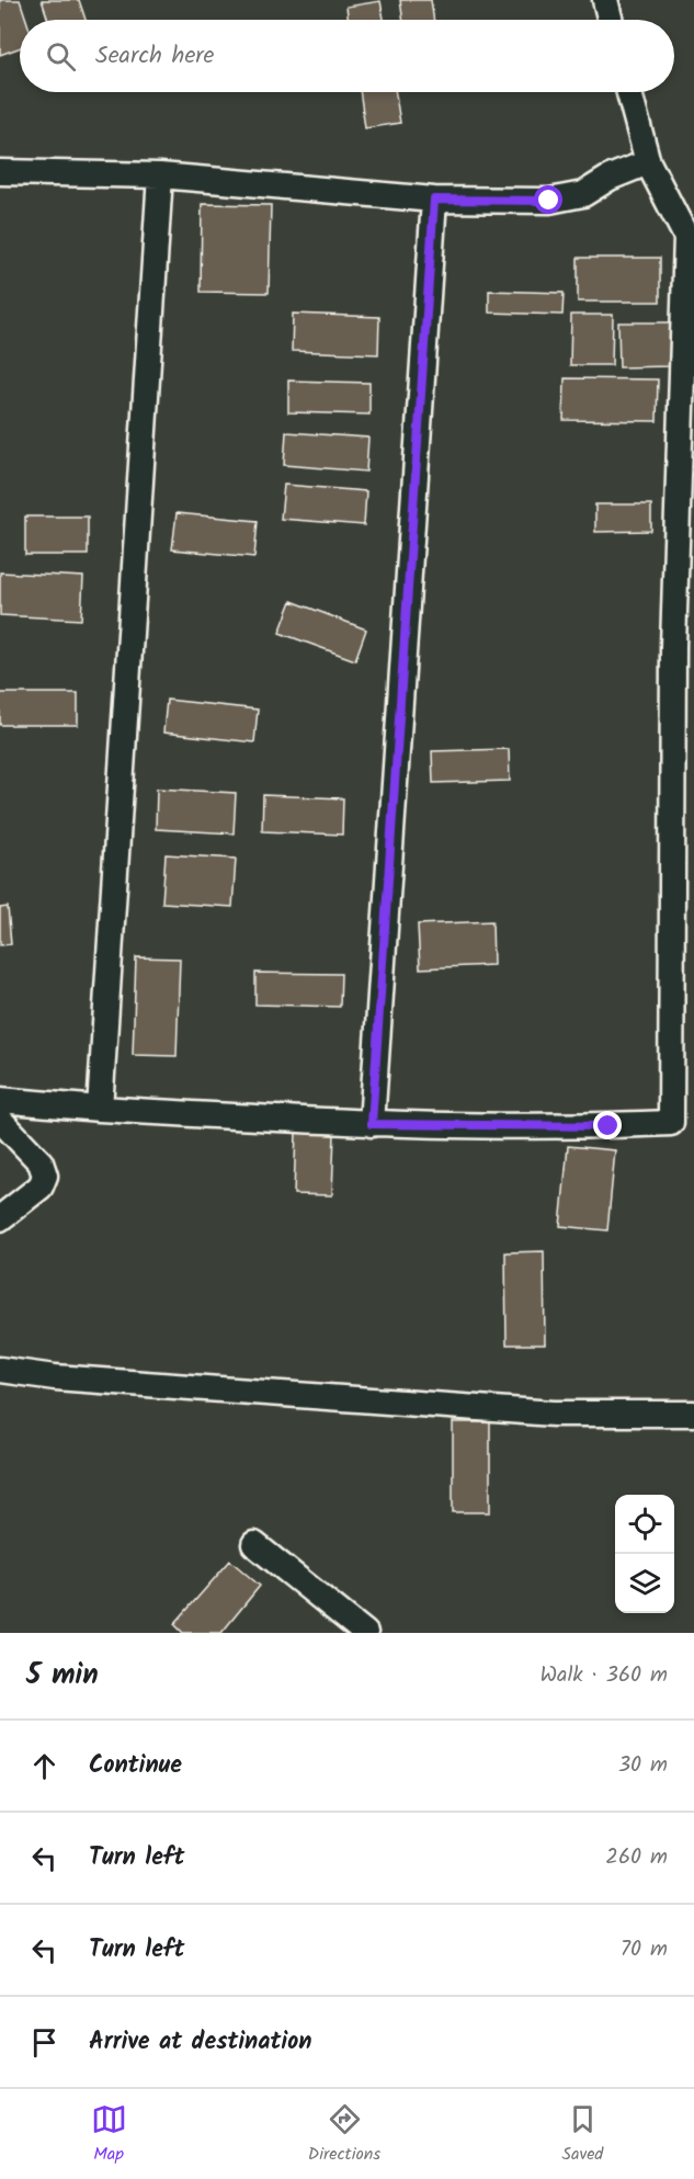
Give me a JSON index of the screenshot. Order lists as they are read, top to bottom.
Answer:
{
  "page": {
    "search": "Search here",
    "heading": ["5 min", "Walk · 360 m"],
    "list": [
      ["Continue", "30 m"],
      ["Turn left", "260 m"],
      ["Turn left", "70 m"],
      "Arrive at destination"
    ],
    "nav": ["Map", "Directions", "Saved"]
  }
}
